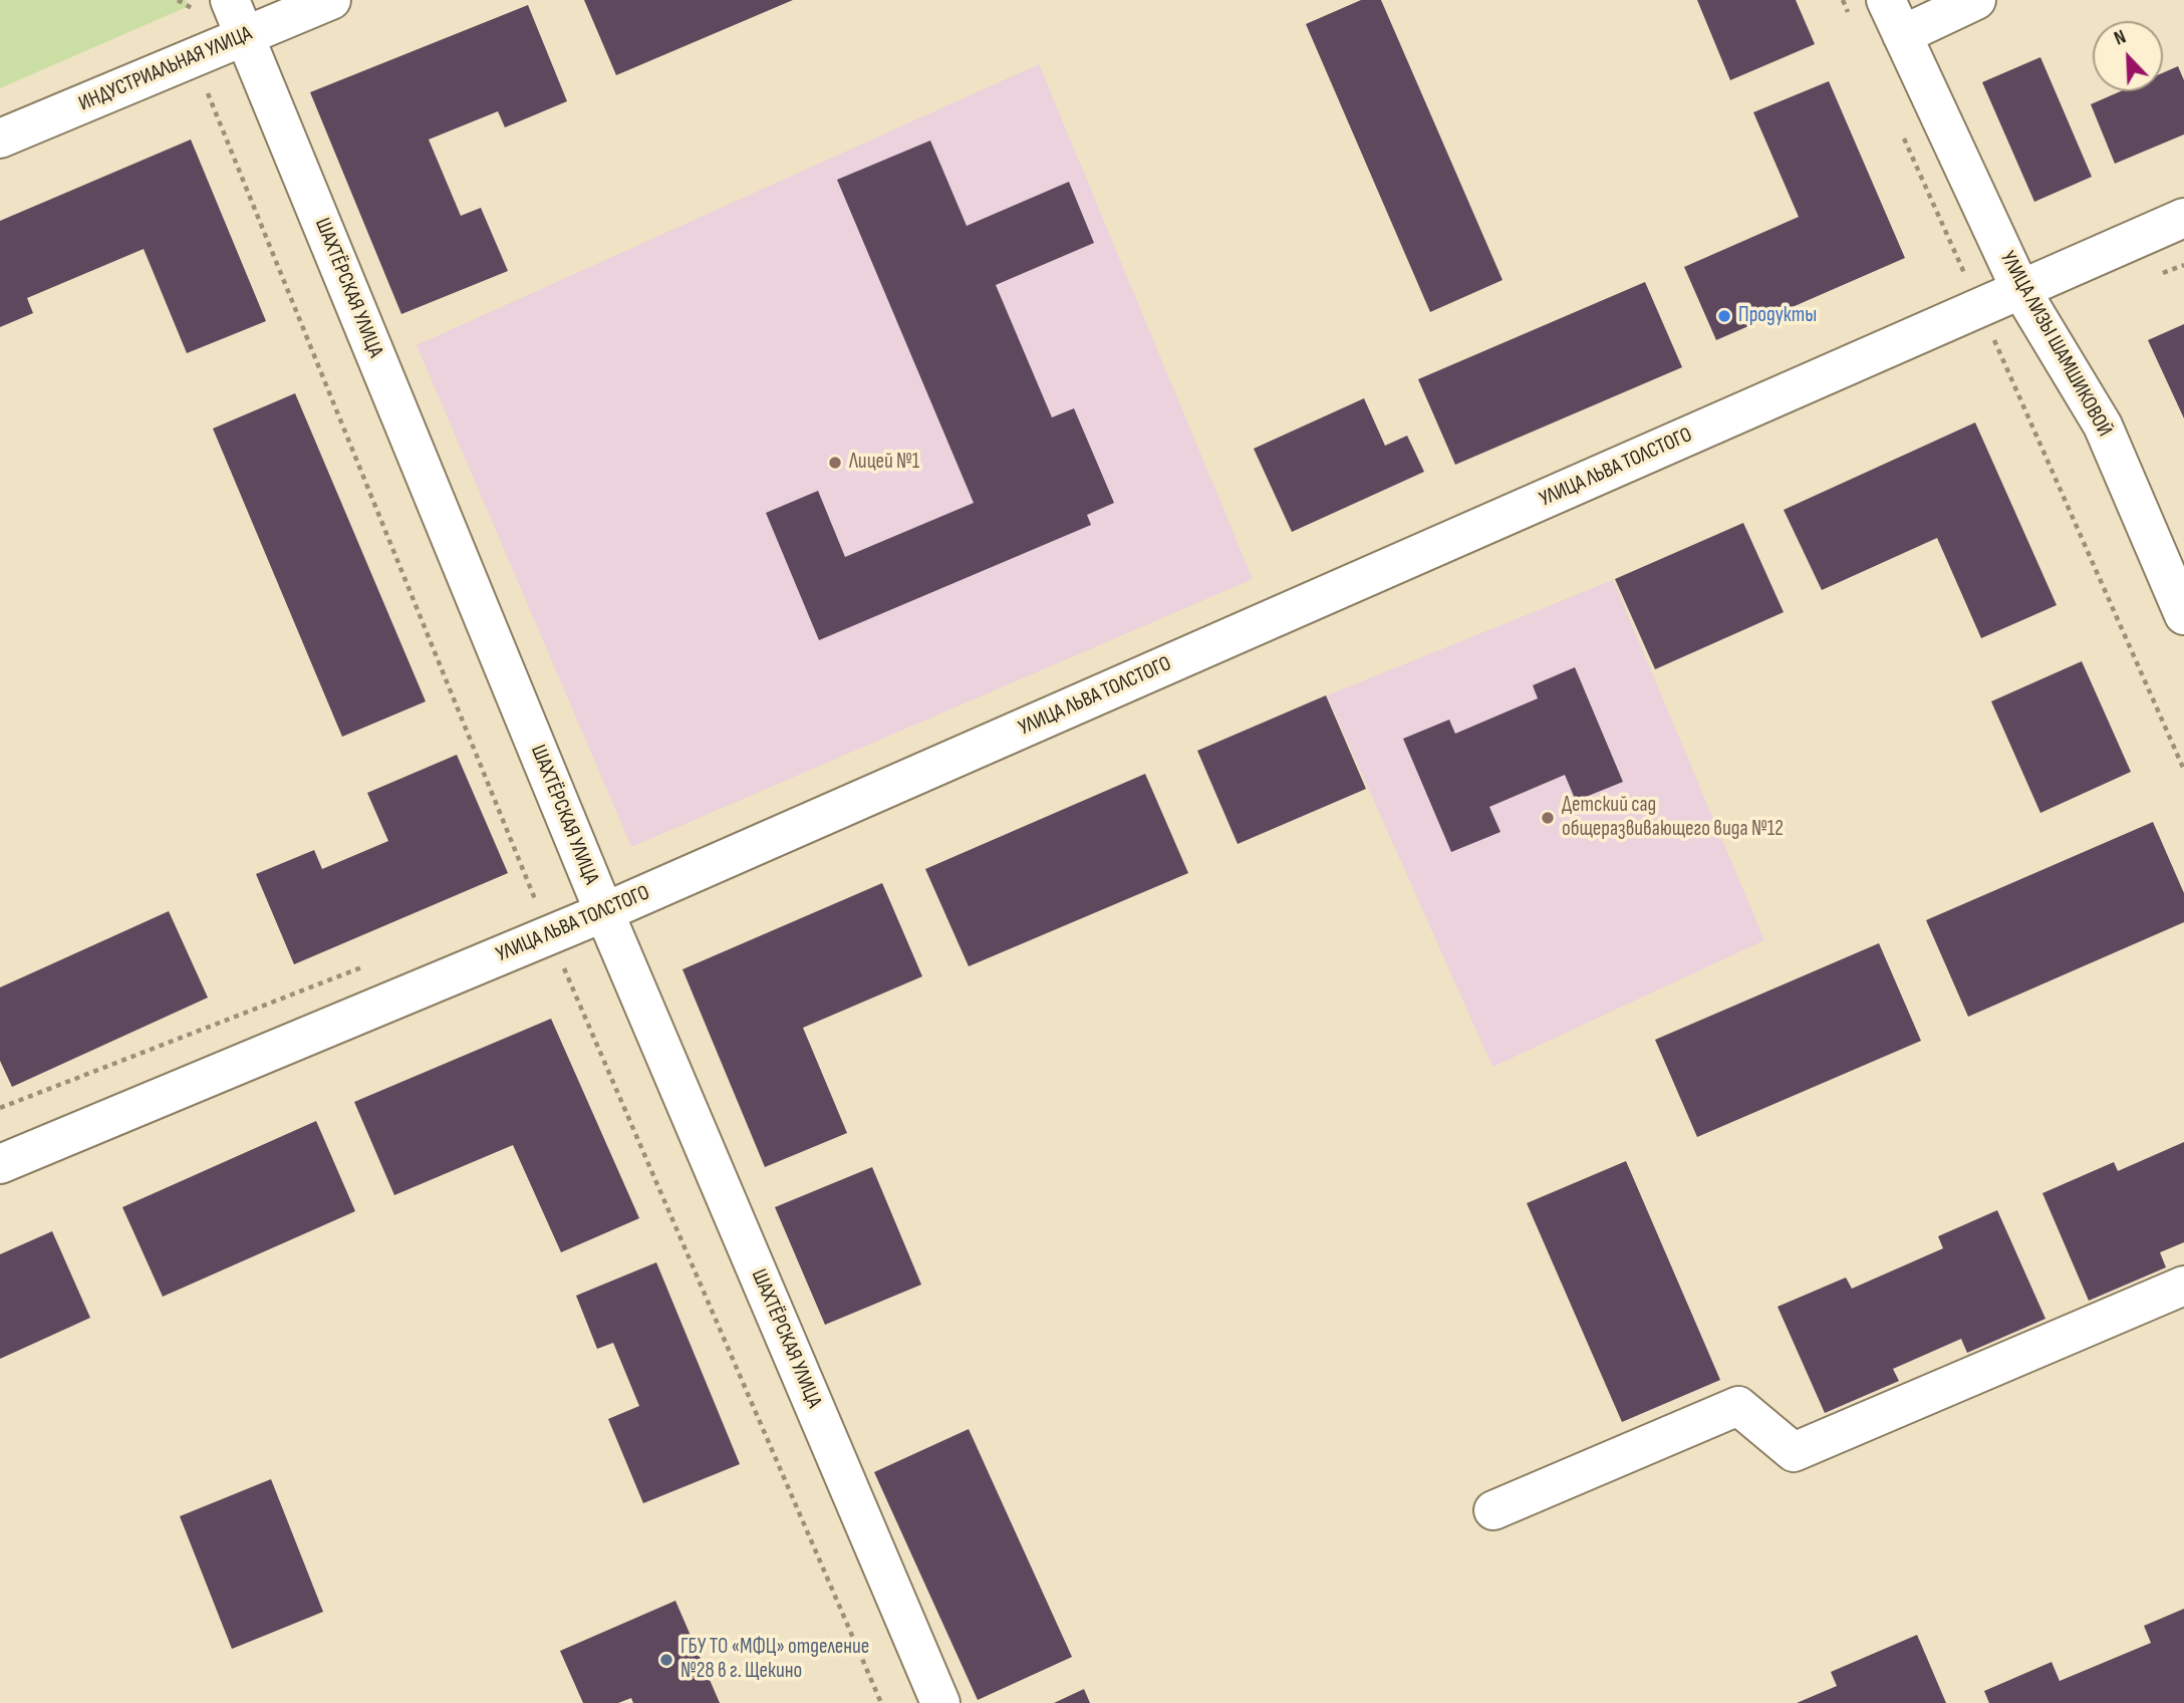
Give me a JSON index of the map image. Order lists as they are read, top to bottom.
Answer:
{
  "streets": {
    "street": [
      "ИНДУСТРИАЛЬНАЯ УЛИЦА",
      "ШАХТЁРСКАЯ УЛИЦА",
      "УЛИЦА ЛИЗЫ ШАМШИКОВОЙ",
      "УЛИЦА ЛЬВА ТОЛСТОГО"
    ]
  },
  "crossings": [
    ["ИНДУСТРИАЛЬНАЯ УЛИЦА", "ШАХТЁРСКАЯ УЛИЦА"],
    ["ШАХТЁРСКАЯ УЛИЦА", "УЛИЦА ЛЬВА ТОЛСТОГО"],
    ["УЛИЦА ЛИЗЫ ШАМШИКОВОЙ", "УЛИЦА ЛЬВА ТОЛСТОГО"]
  ],
  "places": [
    "Продукты",
    "Лицей №1",
    "Детский сад общеразвивающего вида №12",
    "ГБУ ТО «МФЦ» отделение №28 в г. Щекино"
  ],
  "north": "top left"
}
